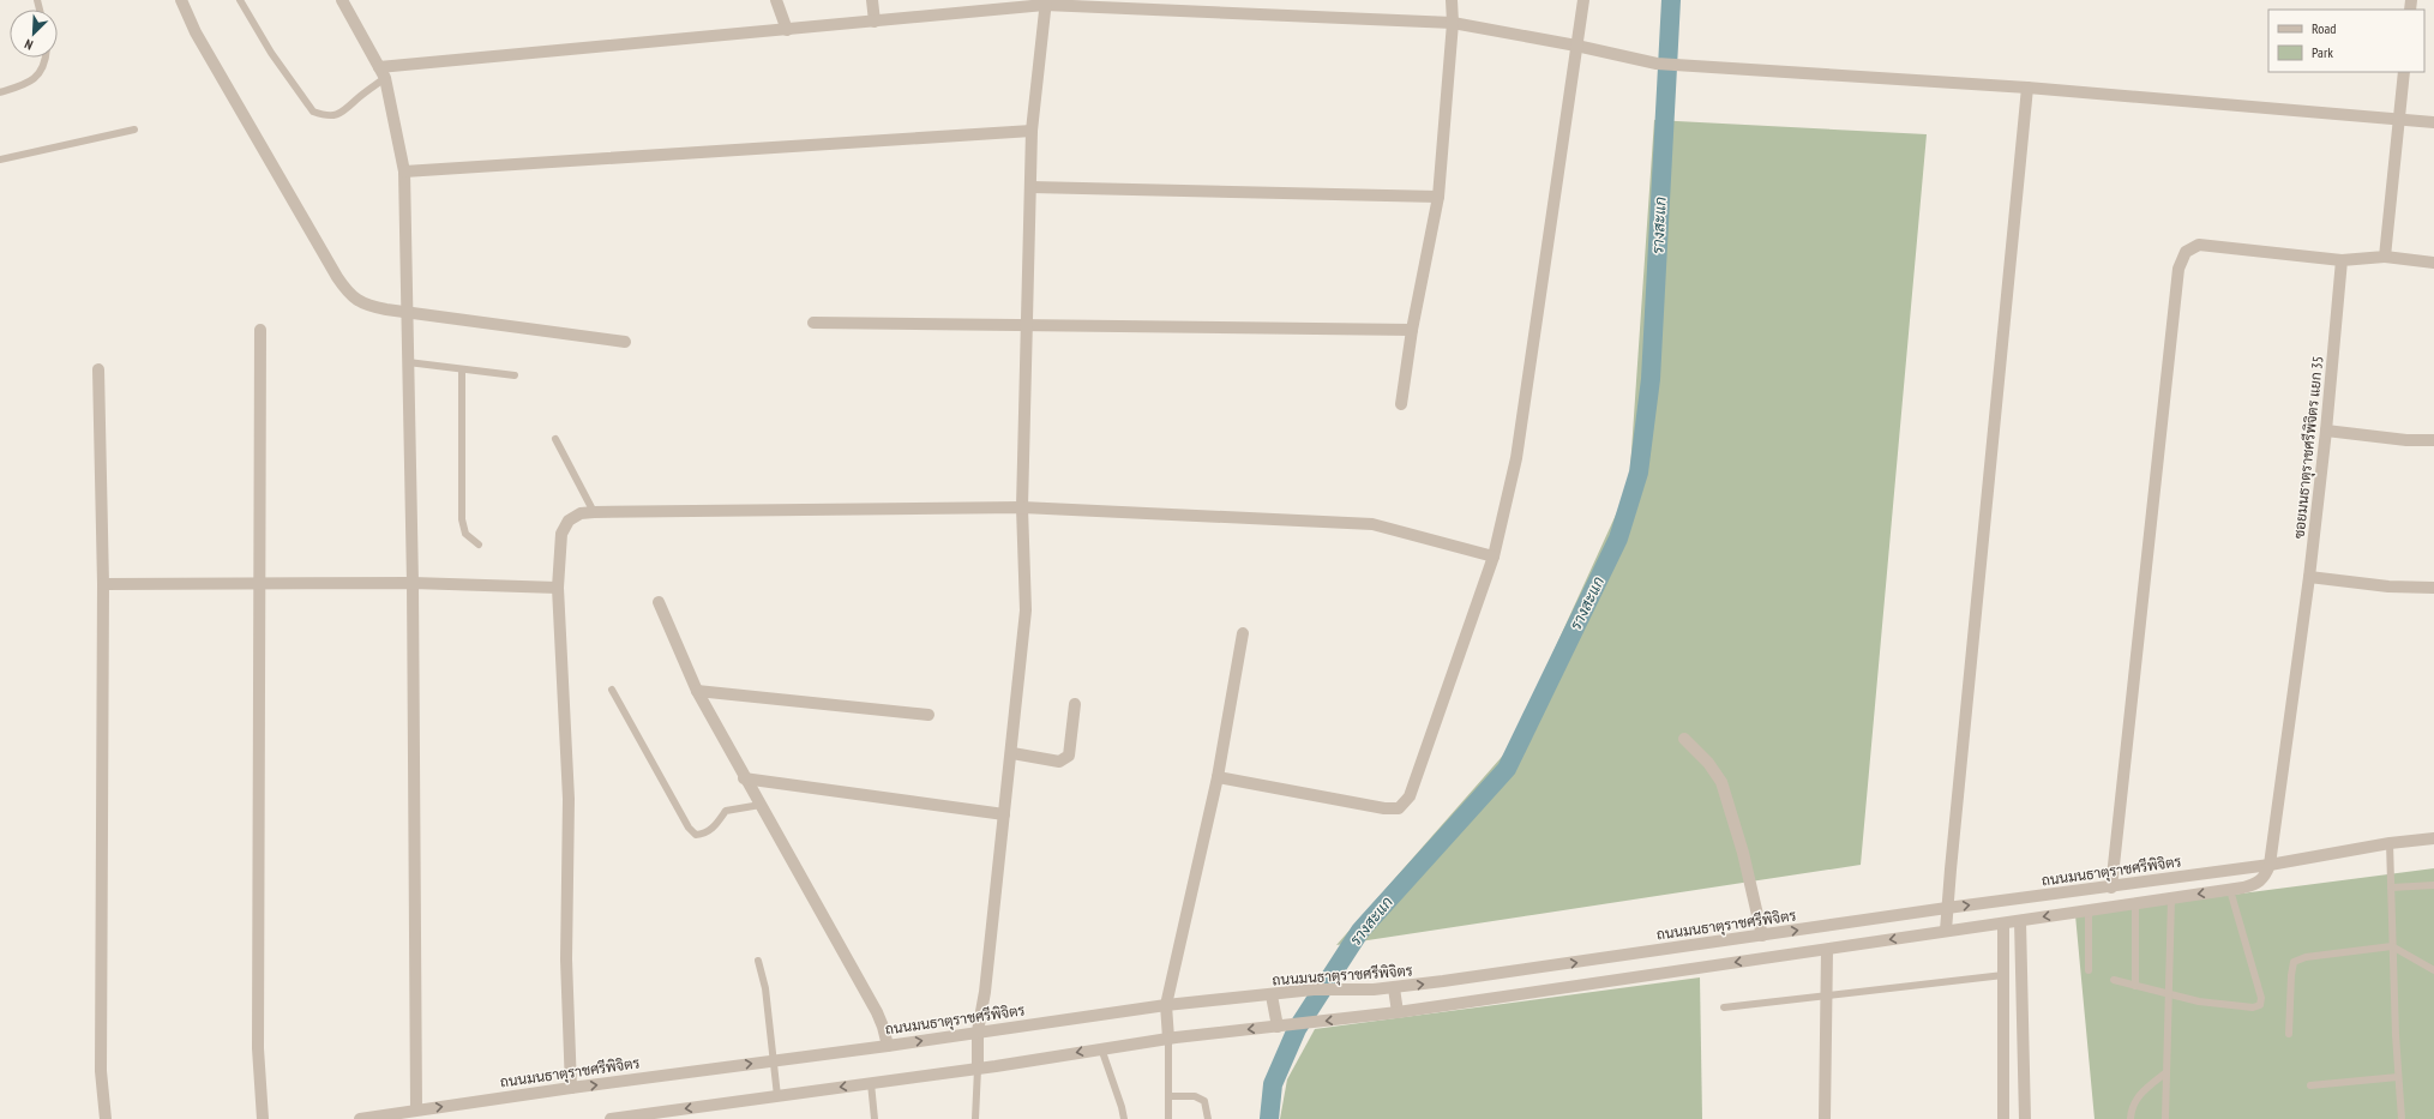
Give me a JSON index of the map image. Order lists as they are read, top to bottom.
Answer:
{
  "streets": {
    "street": ["ซอยมนธาตุราชศรีพิจิตร แยก 35", "ถนนมนธาตุราชศรีพิจิตร"]
  },
  "crossings": [
    ["ซอยมนธาตุราชศรีพิจิตร แยก 35", "ถนนมนธาตุราชศรีพิจิตร"]
  ],
  "water": ["รางสะแก"],
  "legend": ["Road", "Park"],
  "north": "bottom left"
}
